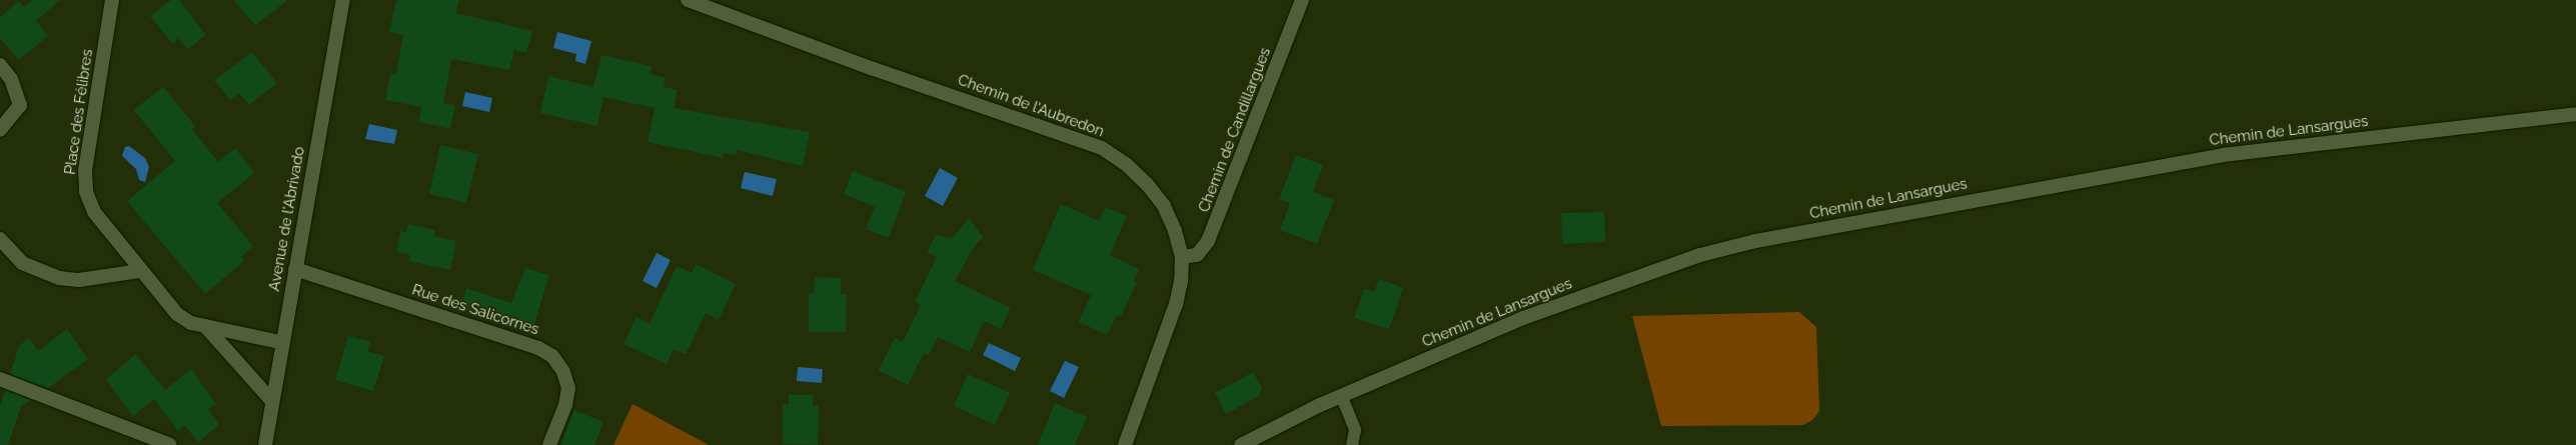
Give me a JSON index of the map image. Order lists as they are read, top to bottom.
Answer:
{
  "streets": {
    "street": [
      "Chemin de l'Aubredon",
      "Place des Félibres",
      "Chemin de Candillargues",
      "Chemin de Lansargues",
      "Avenue de l'Abrivado",
      "Rue des Salicornes"
    ]
  },
  "crossings": [
    ["Chemin de l'Aubredon", "Chemin de Candillargues"],
    ["Place des Félibres", "Avenue de l'Abrivado"],
    ["Avenue de l'Abrivado", "Rue des Salicornes"]
  ]
}
